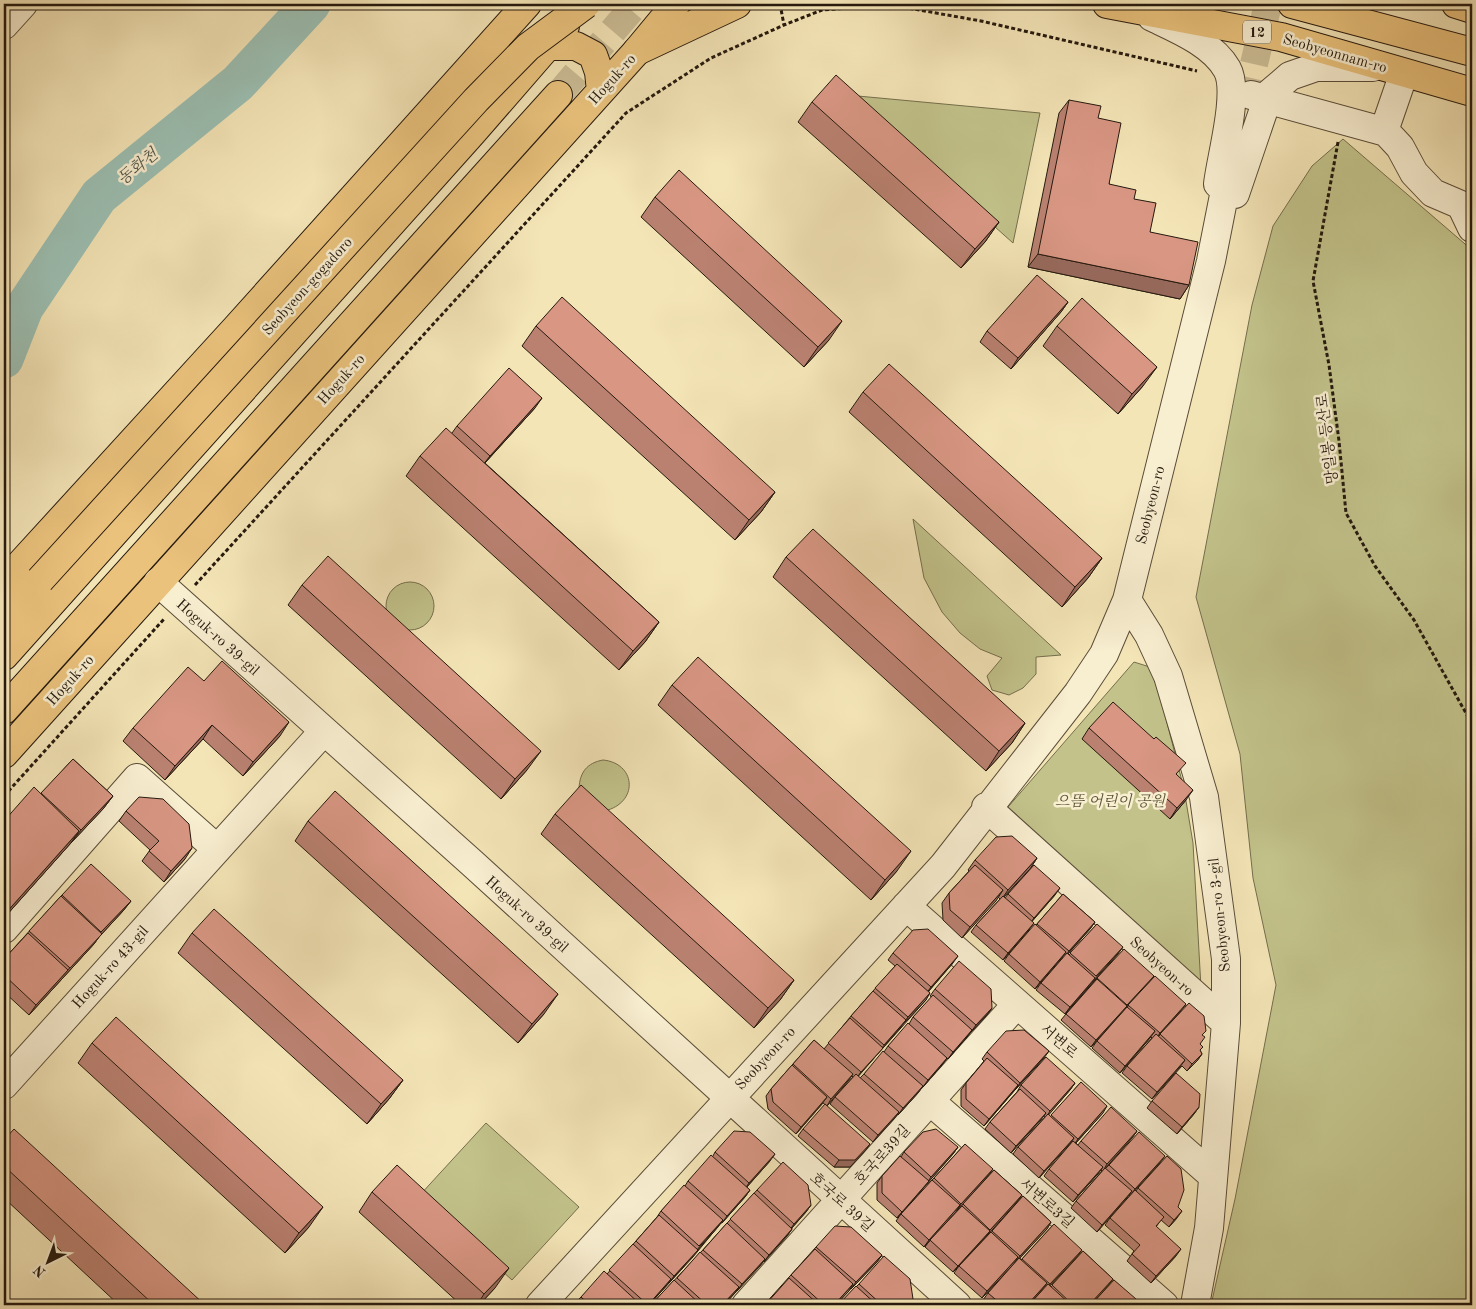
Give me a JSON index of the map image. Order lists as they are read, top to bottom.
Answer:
{
  "streets": {
    "main road": [
      "12",
      "Seobyeonnam-ro",
      "Hoguk-ro",
      "Seobyeon-gogadoro"
    ],
    "street": [
      "Seobyeon-ro",
      "Hoguk-ro 39-gil",
      "Seobyeon-ro 3-gil",
      "Hoguk-ro 43-gil",
      "서변로",
      "호국로39길",
      "호국로 39길",
      "서변로3길"
    ],
    "path": ["망일봉 등산로"]
  },
  "crossings": [
    ["Hoguk-ro", "Hoguk-ro 39-gil"],
    ["Seobyeon-ro", "Hoguk-ro 39-gil"],
    ["Seobyeon-ro", "Seobyeon-ro 3-gil"],
    ["Seobyeon-ro", "서변로"],
    ["Seobyeon-ro", "호국로 39길"],
    ["Hoguk-ro 39-gil", "호국로 39길"],
    ["Seobyeon-ro 3-gil", "서변로"],
    ["서변로", "호국로39길"],
    ["호국로39길", "호국로 39길"],
    ["호국로39길", "서변로3길"]
  ],
  "water": ["동화천"],
  "parks": ["으뜸 어린이 공원"],
  "north": "bottom left"
}
